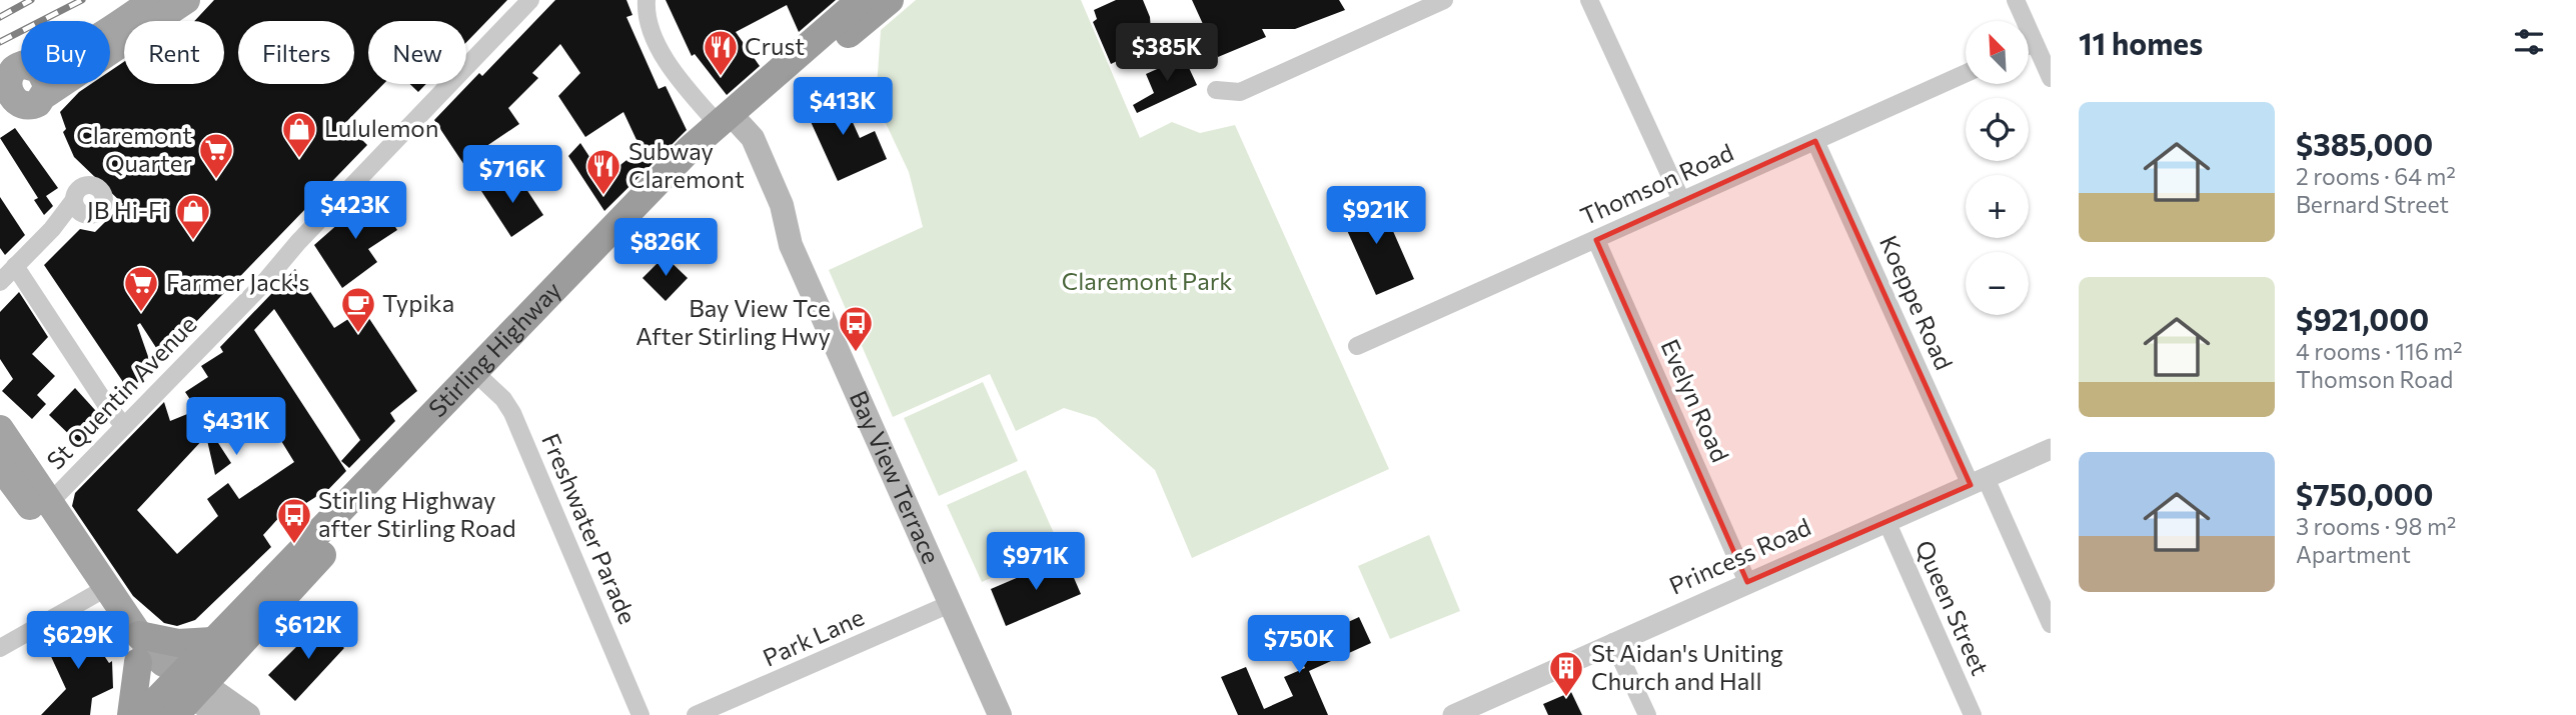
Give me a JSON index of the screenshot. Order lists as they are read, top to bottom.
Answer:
{
  "streets": {
    "highway": ["Stirling Highway"],
    "main road": ["Bay View Terrace"],
    "street": [
      "Thomson Road",
      "Koeppe Road",
      "St Quentin Avenue",
      "Evelyn Road",
      "Freshwater Parade",
      "Princess Road",
      "Queen Street",
      "Park Lane"
    ]
  },
  "crossings": [
    ["Thomson Road", "Koeppe Road"],
    ["Thomson Road", "Evelyn Road"],
    ["Koeppe Road", "Princess Road"],
    ["Stirling Highway", "Bay View Terrace"],
    ["Stirling Highway", "Freshwater Parade"],
    ["Evelyn Road", "Princess Road"],
    ["Bay View Terrace", "Park Lane"],
    ["Princess Road", "Queen Street"]
  ],
  "parks": ["Claremont Park"],
  "places": {
    "restaurant": ["Crust", "Subway Claremont"],
    "shop": ["Lululemon", "JB Hi-Fi"],
    "supermarket": ["Claremont Quarter", "Farmer Jack's"],
    "cafe": ["Typika"],
    "bus stop": ["Bay View Tce After Stirling Hwy", "Stirling Highway after Stirling Road"],
    "building": ["St Aidan's Uniting Church and Hall"]
  },
  "north": "top left",
  "page": {
    "heading": "11 homes",
    "map_buttons": ["+", "−"],
    "chip": [
      "Buy",
      "Rent",
      "Filters",
      "New"
    ],
    "price": [
      "$385K",
      "$413K",
      "$716K",
      "$423K",
      "$921K",
      "$826K",
      "$431K",
      "$971K",
      "$612K",
      "$629K",
      "$750K"
    ],
    "list": [
      {
        "name": "$385,000",
        "note": "2 rooms · 64 m² · Bernard Street"
      },
      {
        "name": "$921,000",
        "note": "4 rooms · 116 m² · Thomson Road"
      },
      {
        "name": "$750,000",
        "note": "3 rooms · 98 m² · Apartment"
      }
    ]
  }
}
